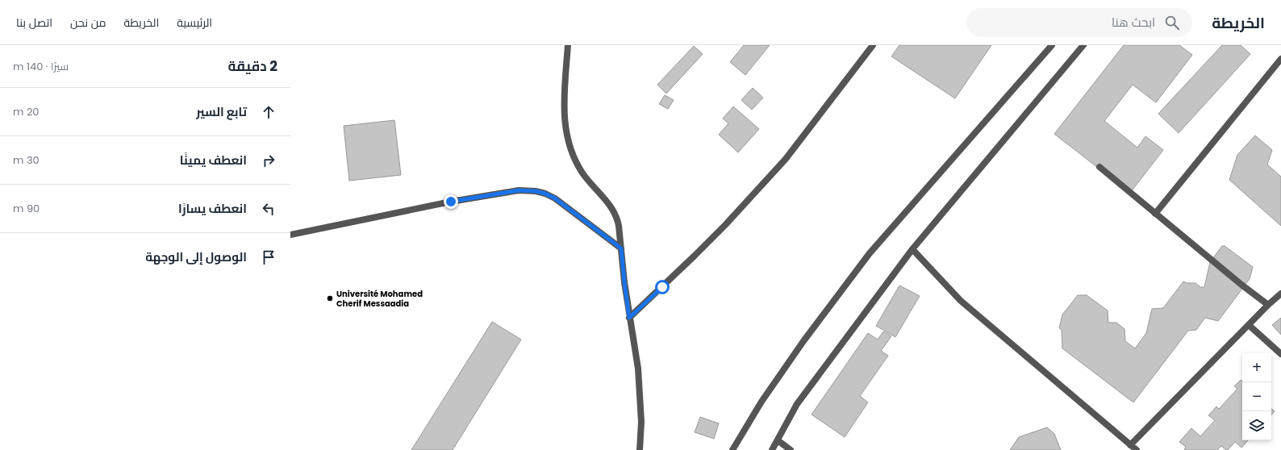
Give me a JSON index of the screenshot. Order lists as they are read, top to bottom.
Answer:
{
  "places": ["Université Mohamed Cherif Messaadia"],
  "page": {
    "header": "الخريطة",
    "search": "ابحث هنا",
    "nav": [
      "الرئيسية",
      "الخريطة",
      "من نحن",
      "اتصل بنا"
    ],
    "heading": ["2 دقيقة", "سيرًا · 140 m"],
    "list": [
      ["تابع السير", "20 m"],
      ["انعطف يمينًا", "30 m"],
      ["انعطف يسارًا", "90 m"],
      "الوصول إلى الوجهة"
    ],
    "map_buttons": ["+", "−"]
  }
}
